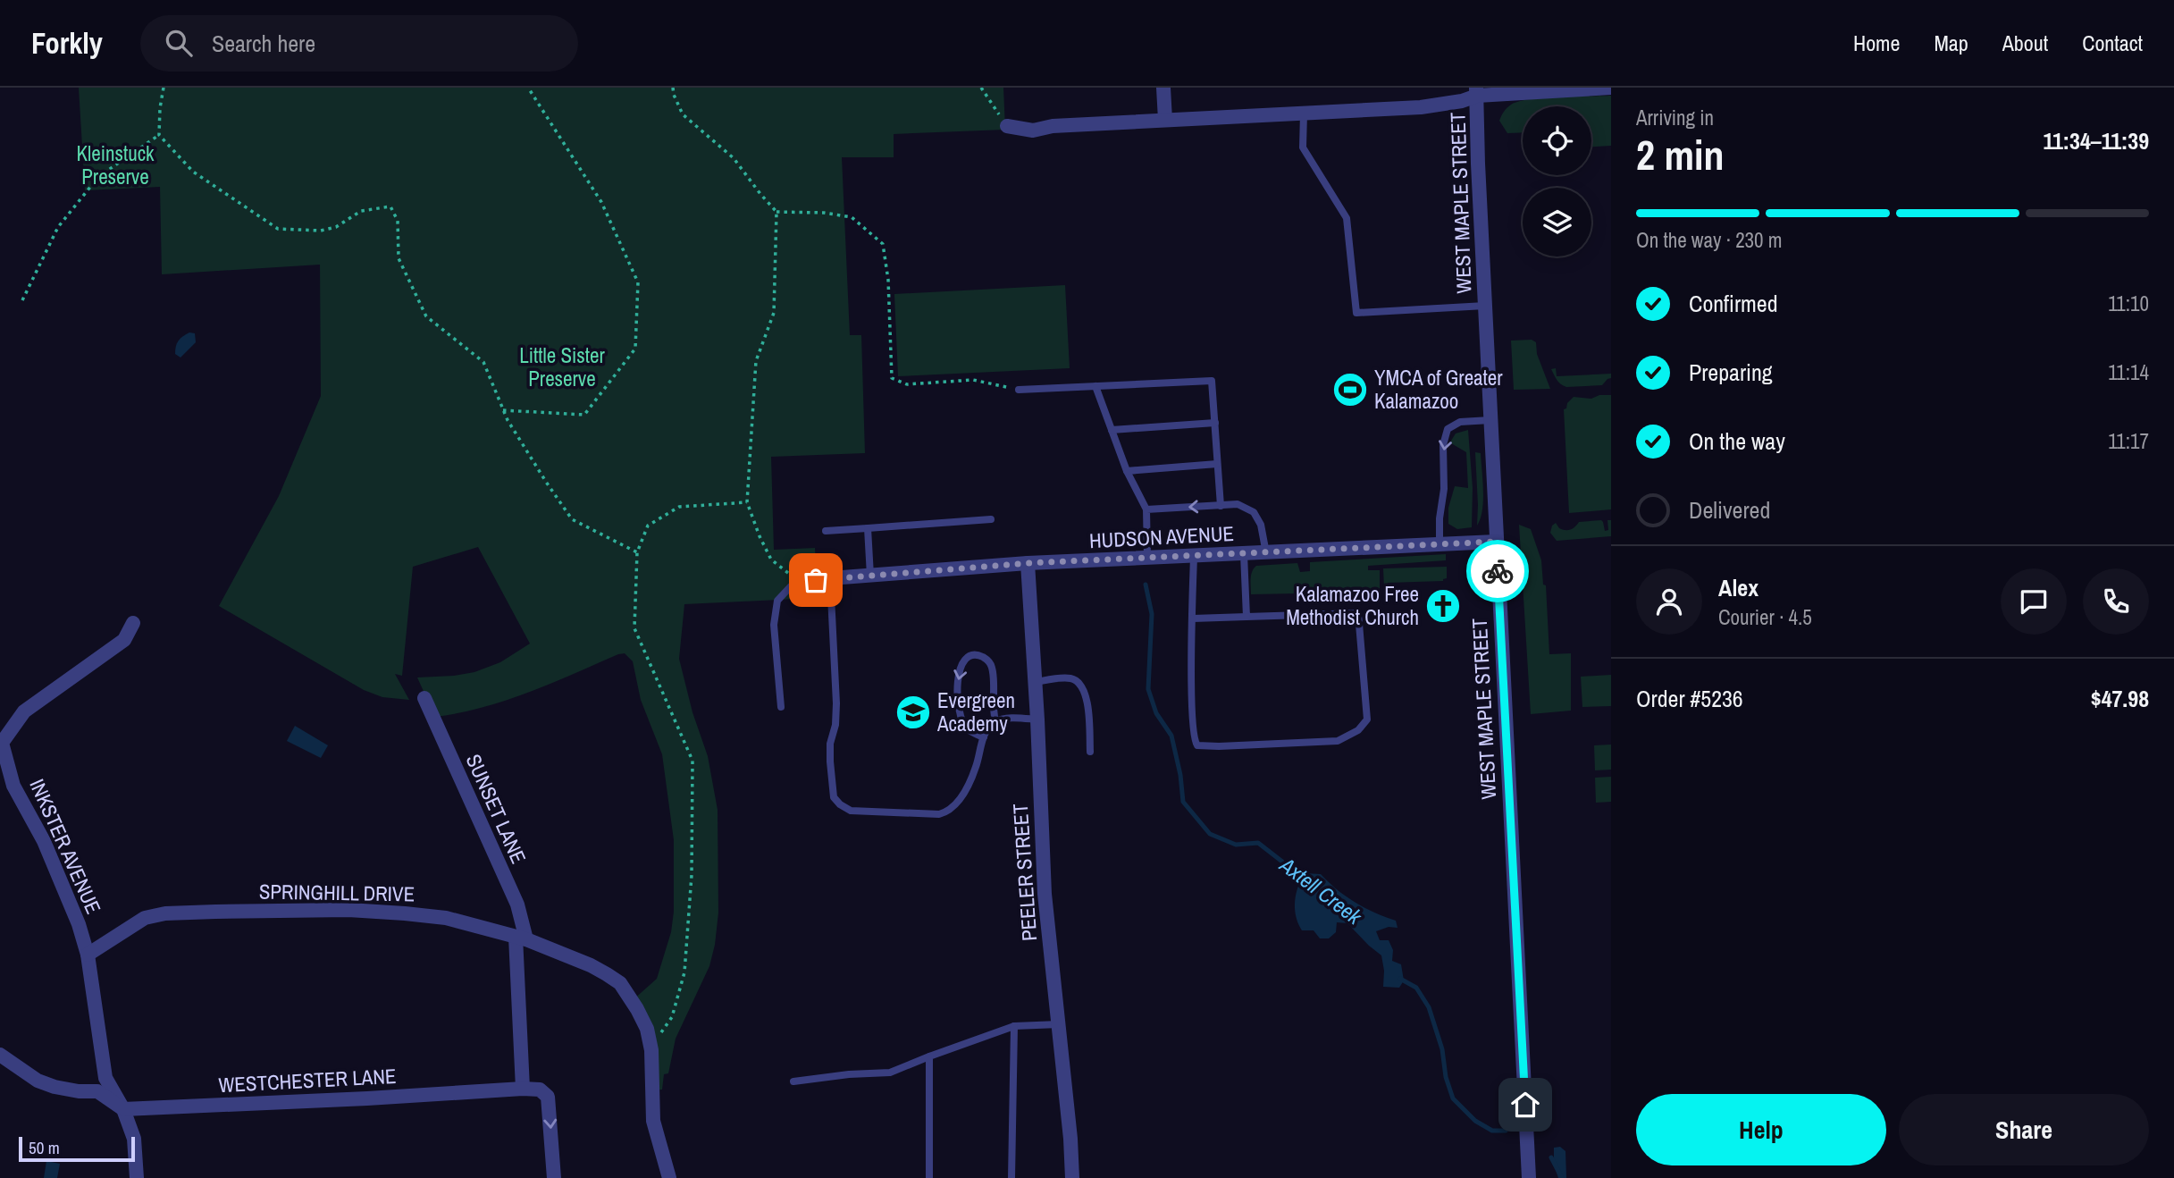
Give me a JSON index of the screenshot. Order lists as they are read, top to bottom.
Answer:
{
  "streets": {
    "street": [
      "WEST MAPLE STREET",
      "HUDSON AVENUE",
      "SUNSET LANE",
      "INKSTER AVENUE",
      "PEELER STREET",
      "SPRINGHILL DRIVE",
      "WESTCHESTER LANE"
    ]
  },
  "crossings": [
    ["WEST MAPLE STREET", "HUDSON AVENUE"],
    ["HUDSON AVENUE", "PEELER STREET"],
    ["SUNSET LANE", "SPRINGHILL DRIVE"],
    ["SUNSET LANE", "WESTCHESTER LANE"],
    ["INKSTER AVENUE", "SPRINGHILL DRIVE"],
    ["INKSTER AVENUE", "WESTCHESTER LANE"]
  ],
  "water": ["Axtell Creek"],
  "parks": ["Kleinstuck Preserve", "Little Sister Preserve"],
  "places": {
    "sports": ["YMCA of Greater Kalamazoo"],
    "church": ["Kalamazoo Free Methodist Church"],
    "school or university": ["Evergreen Academy"]
  },
  "scale_bar": "50 m",
  "page": {
    "header": "Forkly",
    "search": "Search here",
    "nav": [
      "Home",
      "Map",
      "About",
      "Contact"
    ],
    "heading": ["2 min", "Arriving in", "11:34–11:39"],
    "panel": [
      "Alex",
      "Courier · 4.5",
      "Order #5236",
      "$47.98"
    ],
    "bar": "On the way · 230 m",
    "list": [
      ["Confirmed", "11:10"],
      ["Preparing", "11:14"],
      ["On the way", "11:17"],
      "Delivered"
    ],
    "buttons": ["Help", "Share"],
    "scale": "50 m"
  }
}
